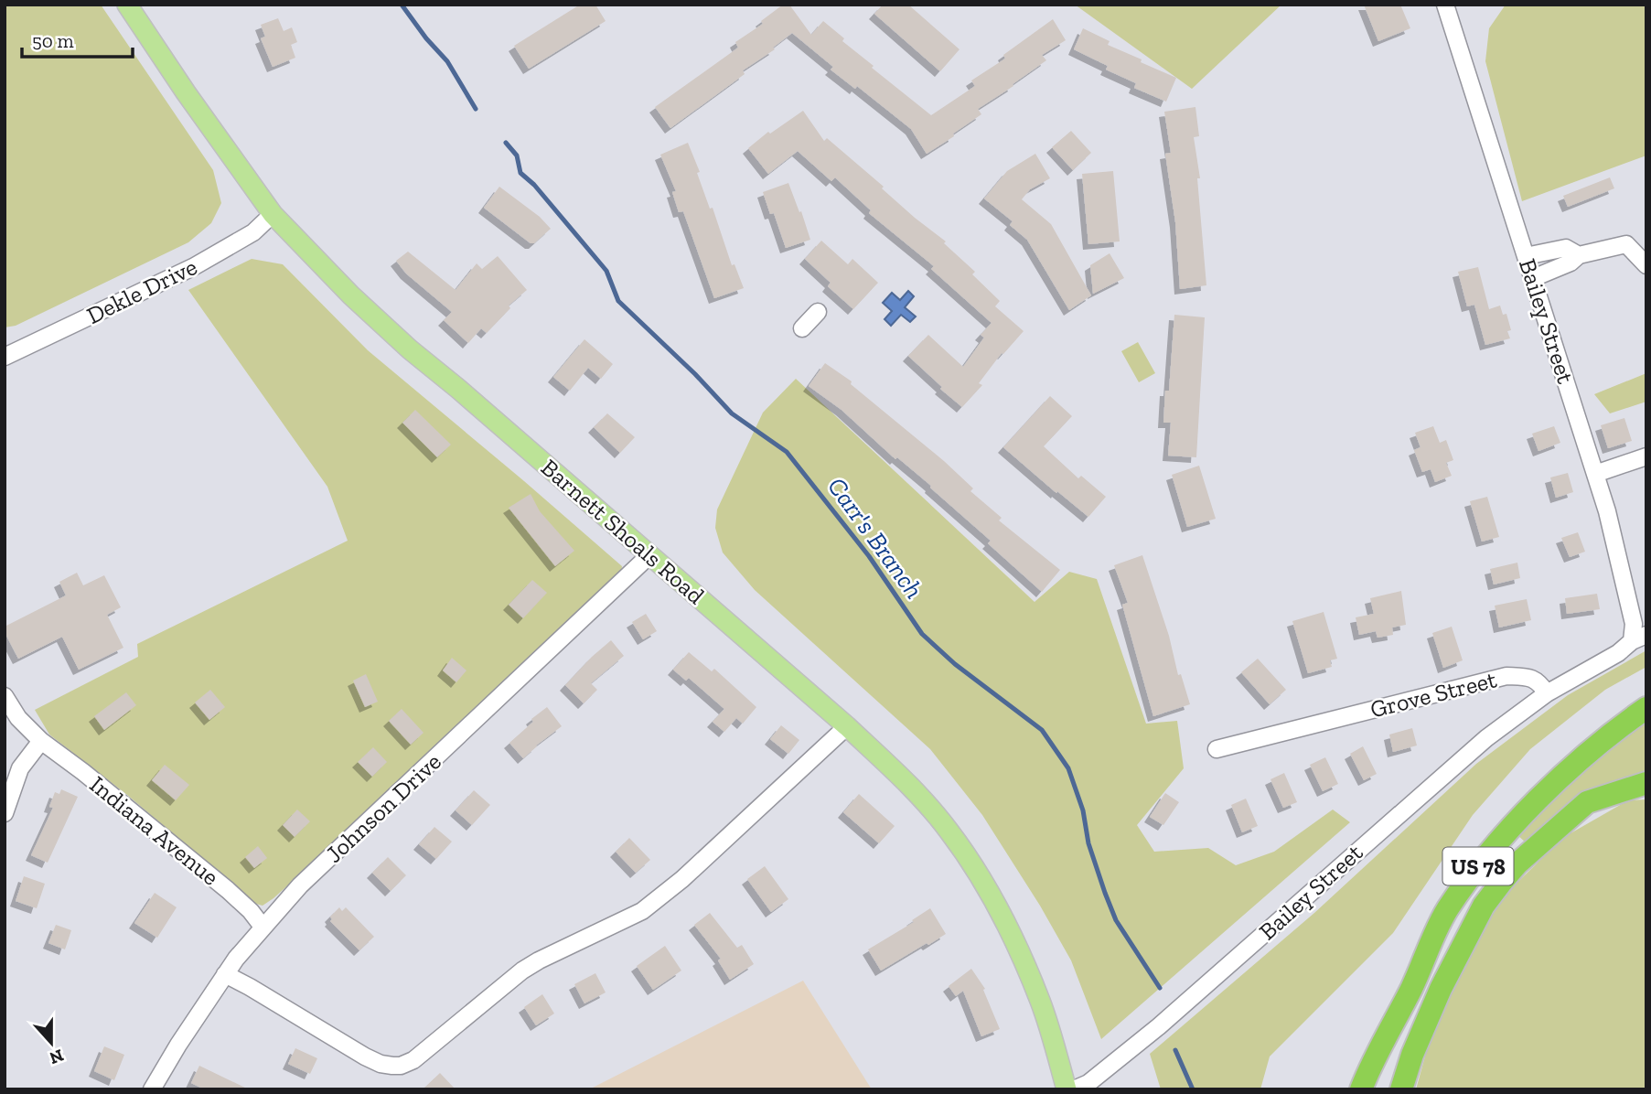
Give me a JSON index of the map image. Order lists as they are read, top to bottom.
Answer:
{
  "streets": {
    "highway": ["US 78"],
    "main road": ["Barnett Shoals Road"],
    "street": [
      "Dekle Drive",
      "Bailey Street",
      "Grove Street",
      "Johnson Drive",
      "Indiana Avenue"
    ]
  },
  "crossings": [
    ["Dekle Drive", "Barnett Shoals Road"],
    ["Bailey Street", "Grove Street"],
    ["Barnett Shoals Road", "Johnson Drive"],
    ["Johnson Drive", "Indiana Avenue"]
  ],
  "water": ["Carr's Branch"],
  "scale_bar": "50 m",
  "north": "bottom"
}
